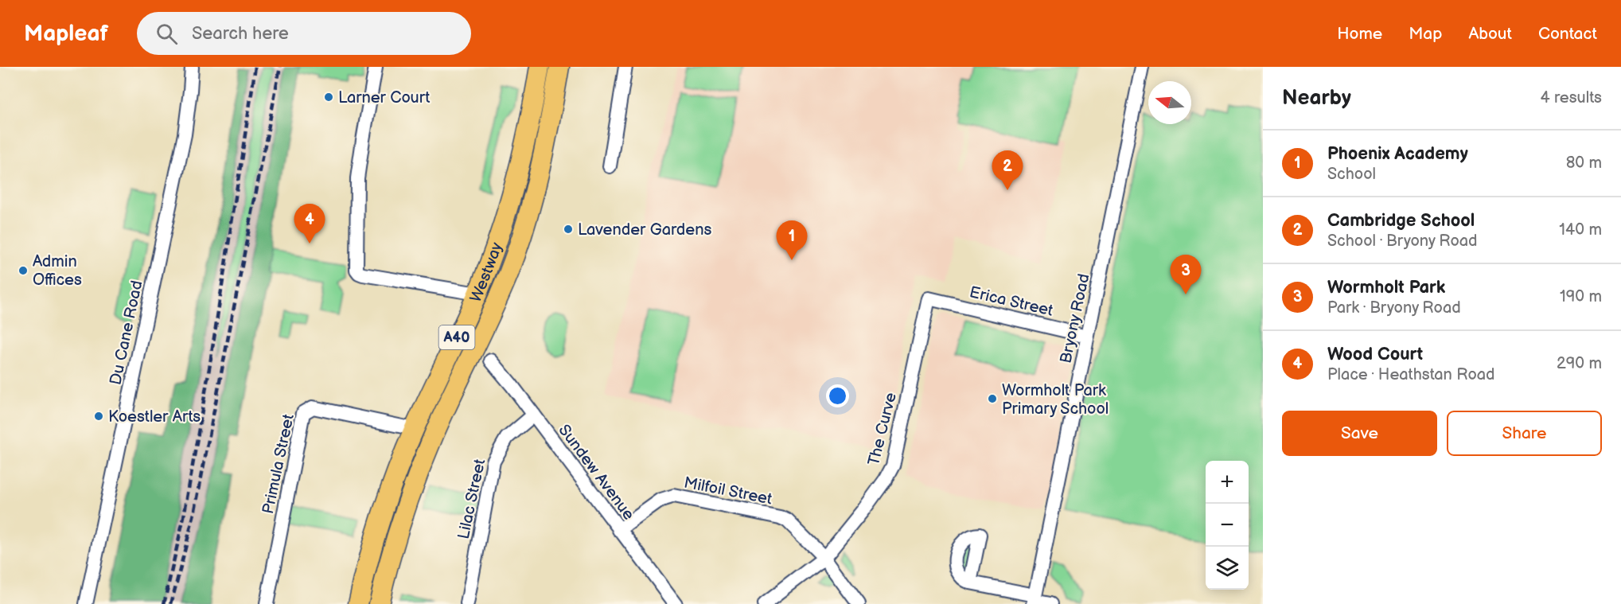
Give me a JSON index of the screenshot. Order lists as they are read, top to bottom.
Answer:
{
  "streets": {
    "highway": ["Westway", "A40"],
    "street": [
      "Erica Street",
      "Bryony Road",
      "Du Cane Road",
      "The Curve",
      "Primula Street",
      "Sundew Avenue",
      "Milfoil Street",
      "Lilac Street"
    ]
  },
  "crossings": [
    ["Westway", "Primula Street"],
    ["Erica Street", "Bryony Road"],
    ["Erica Street", "The Curve"],
    ["The Curve", "Milfoil Street"],
    ["Sundew Avenue", "Milfoil Street"],
    ["Sundew Avenue", "Lilac Street"]
  ],
  "places": [
    "Larner Court",
    "Lavender Gardens",
    "Admin Offices",
    "Wormholt Park Primary School",
    "Koestler Arts"
  ],
  "north": "left",
  "page": {
    "header": "Mapleaf",
    "search": "Search here",
    "nav": [
      "Home",
      "Map",
      "About",
      "Contact"
    ],
    "heading": ["Nearby", "4 results"],
    "list": [
      {
        "mark": "1",
        "name": "Phoenix Academy",
        "note": "School",
        "value": "80 m"
      },
      {
        "mark": "2",
        "name": "Cambridge School",
        "note": "School · Bryony Road",
        "value": "140 m"
      },
      {
        "mark": "3",
        "name": "Wormholt Park",
        "note": "Park · Bryony Road",
        "value": "190 m"
      },
      {
        "mark": "4",
        "name": "Wood Court",
        "note": "Place · Heathstan Road",
        "value": "290 m"
      }
    ],
    "pins": [
      "2",
      "4",
      "1",
      "3"
    ],
    "buttons": ["Save", "Share"],
    "map_buttons": ["+", "−"]
  }
}
